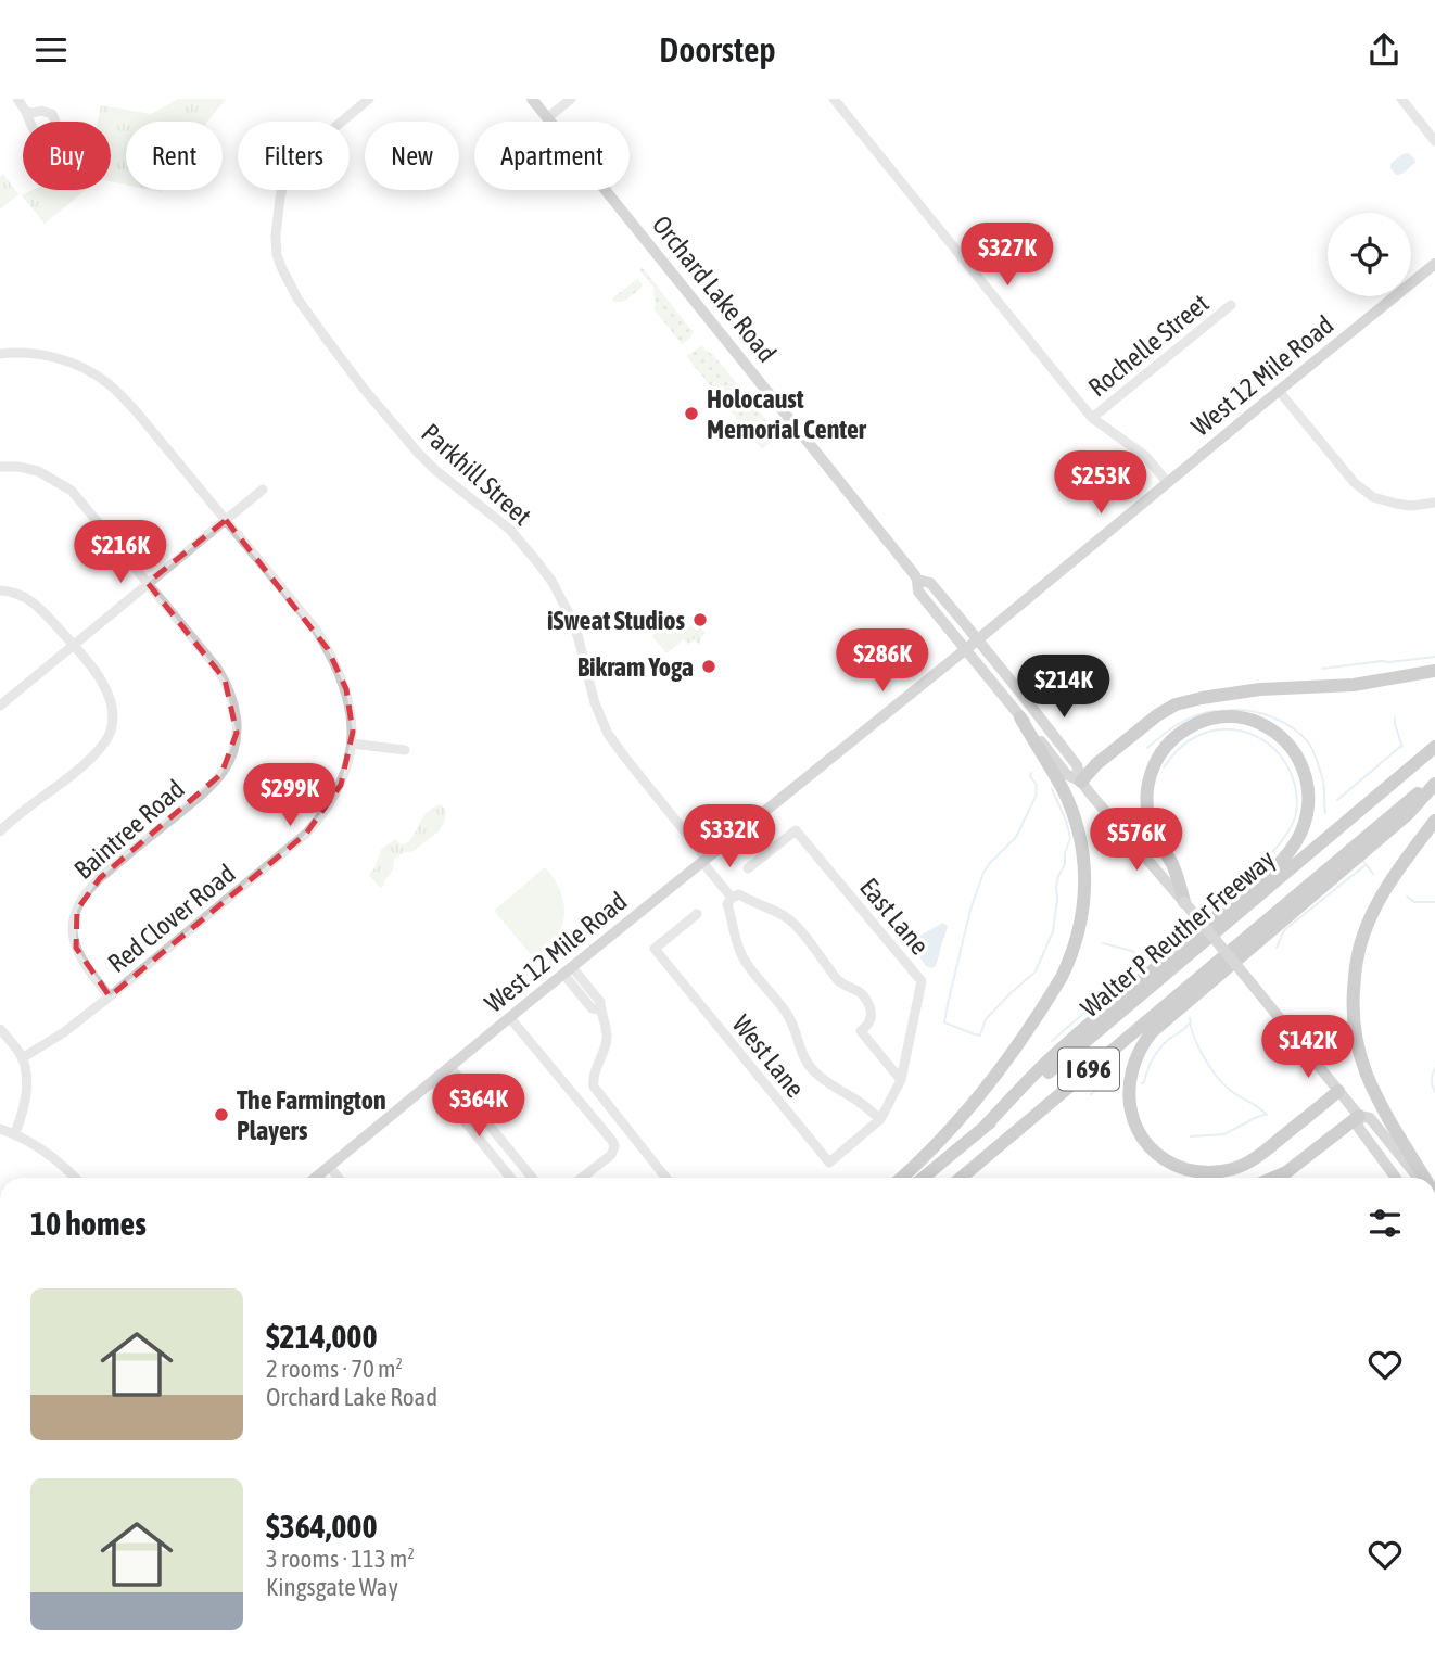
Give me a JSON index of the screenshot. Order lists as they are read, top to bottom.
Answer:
{
  "streets": {
    "highway": ["Walter P Reuther Freeway", "I 696"],
    "main road": ["Orchard Lake Road", "West 12 Mile Road"],
    "street": [
      "Rochelle Street",
      "Parkhill Street",
      "Baintree Road",
      "East Lane",
      "Red Clover Road",
      "West Lane"
    ]
  },
  "crossings": [
    ["Orchard Lake Road", "West 12 Mile Road"],
    ["West 12 Mile Road", "Parkhill Street"],
    ["Baintree Road", "Red Clover Road"],
    ["East Lane", "West Lane"]
  ],
  "places": [
    "Holocaust Memorial Center",
    "iSweat Studios",
    "Bikram Yoga",
    "The Farmington Players"
  ],
  "page": {
    "header": "Doorstep",
    "chip": [
      "Buy",
      "Rent",
      "Filters",
      "New",
      "Apartment"
    ],
    "price": [
      "$327K",
      "$253K",
      "$216K",
      "$286K",
      "$214K",
      "$299K",
      "$332K",
      "$576K",
      "$142K",
      "$364K"
    ],
    "heading": "10 homes",
    "list": [
      {
        "name": "$214,000",
        "note": "2 rooms · 70 m² · Orchard Lake Road"
      },
      {
        "name": "$364,000",
        "note": "3 rooms · 113 m² · Kingsgate Way"
      }
    ]
  }
}
